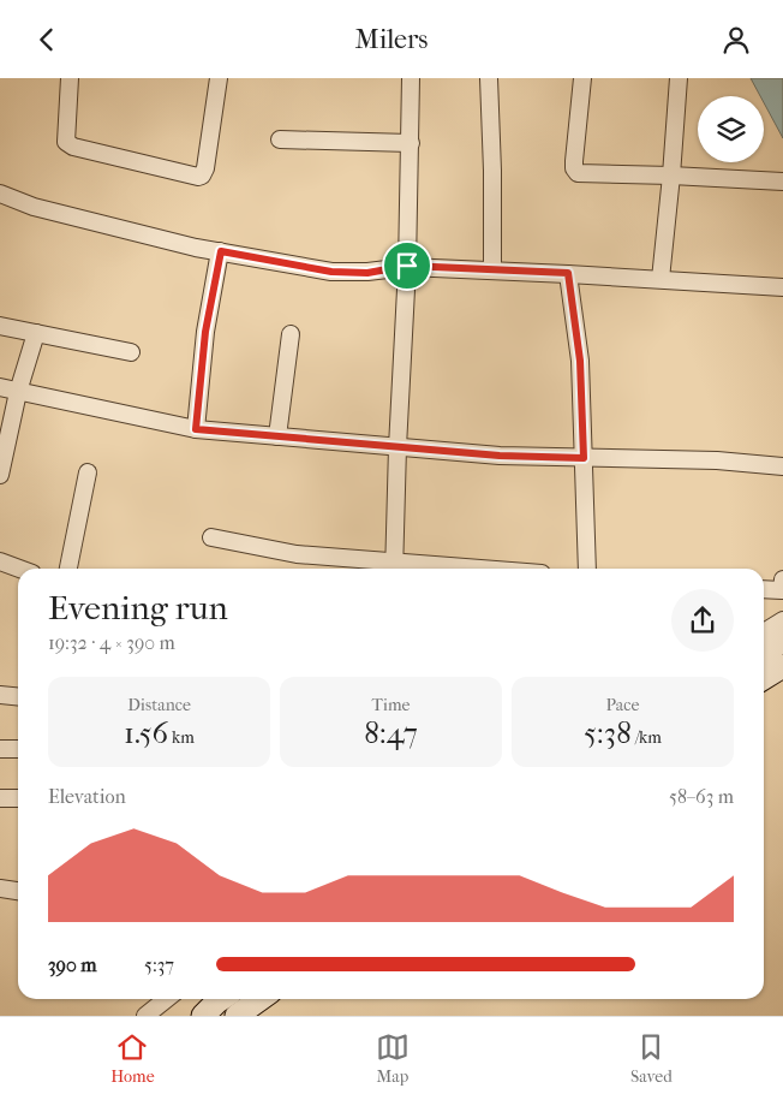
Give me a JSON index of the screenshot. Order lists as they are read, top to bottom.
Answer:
{
  "page": {
    "header": "Milers",
    "heading": ["Evening run", "19:32 · 4 × 390 m"],
    "stats": [
      ["Distance", "1.56 km"],
      ["Time", "8:47"],
      ["Pace", "5:38 /km"]
    ],
    "chart": ["Elevation", "58–63 m"],
    "list": [
      {
        "name": "390 m",
        "note": "5:37"
      }
    ],
    "tabs": ["Home", "Map", "Saved"]
  }
}
